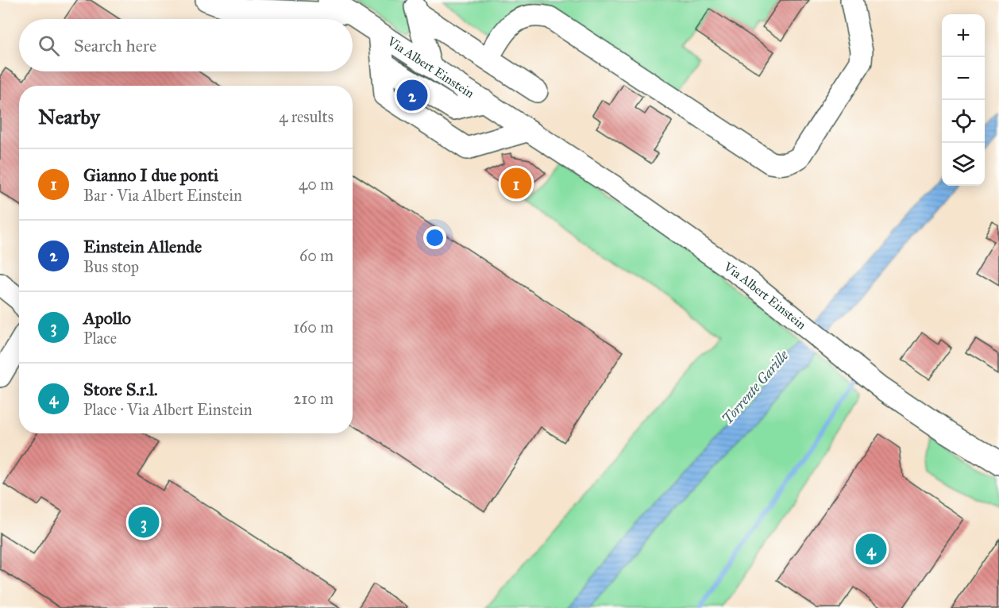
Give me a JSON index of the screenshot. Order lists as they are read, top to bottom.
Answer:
{
  "streets": {
    "street": ["Via Albert Einstein"]
  },
  "water": ["Torrente Garille"],
  "page": {
    "map_buttons": ["+", "−"],
    "search": "Search here",
    "pins": [
      "2",
      "1",
      "3",
      "4"
    ],
    "heading": ["Nearby", "4 results"],
    "list": [
      {
        "mark": "1",
        "name": "Gianno I due ponti",
        "note": "Bar · Via Albert Einstein",
        "value": "40 m"
      },
      {
        "mark": "2",
        "name": "Einstein Allende",
        "note": "Bus stop",
        "value": "60 m"
      },
      {
        "mark": "3",
        "name": "Apollo",
        "note": "Place",
        "value": "160 m"
      },
      {
        "mark": "4",
        "name": "Store S.r.l.",
        "note": "Place · Via Albert Einstein",
        "value": "210 m"
      }
    ]
  }
}
